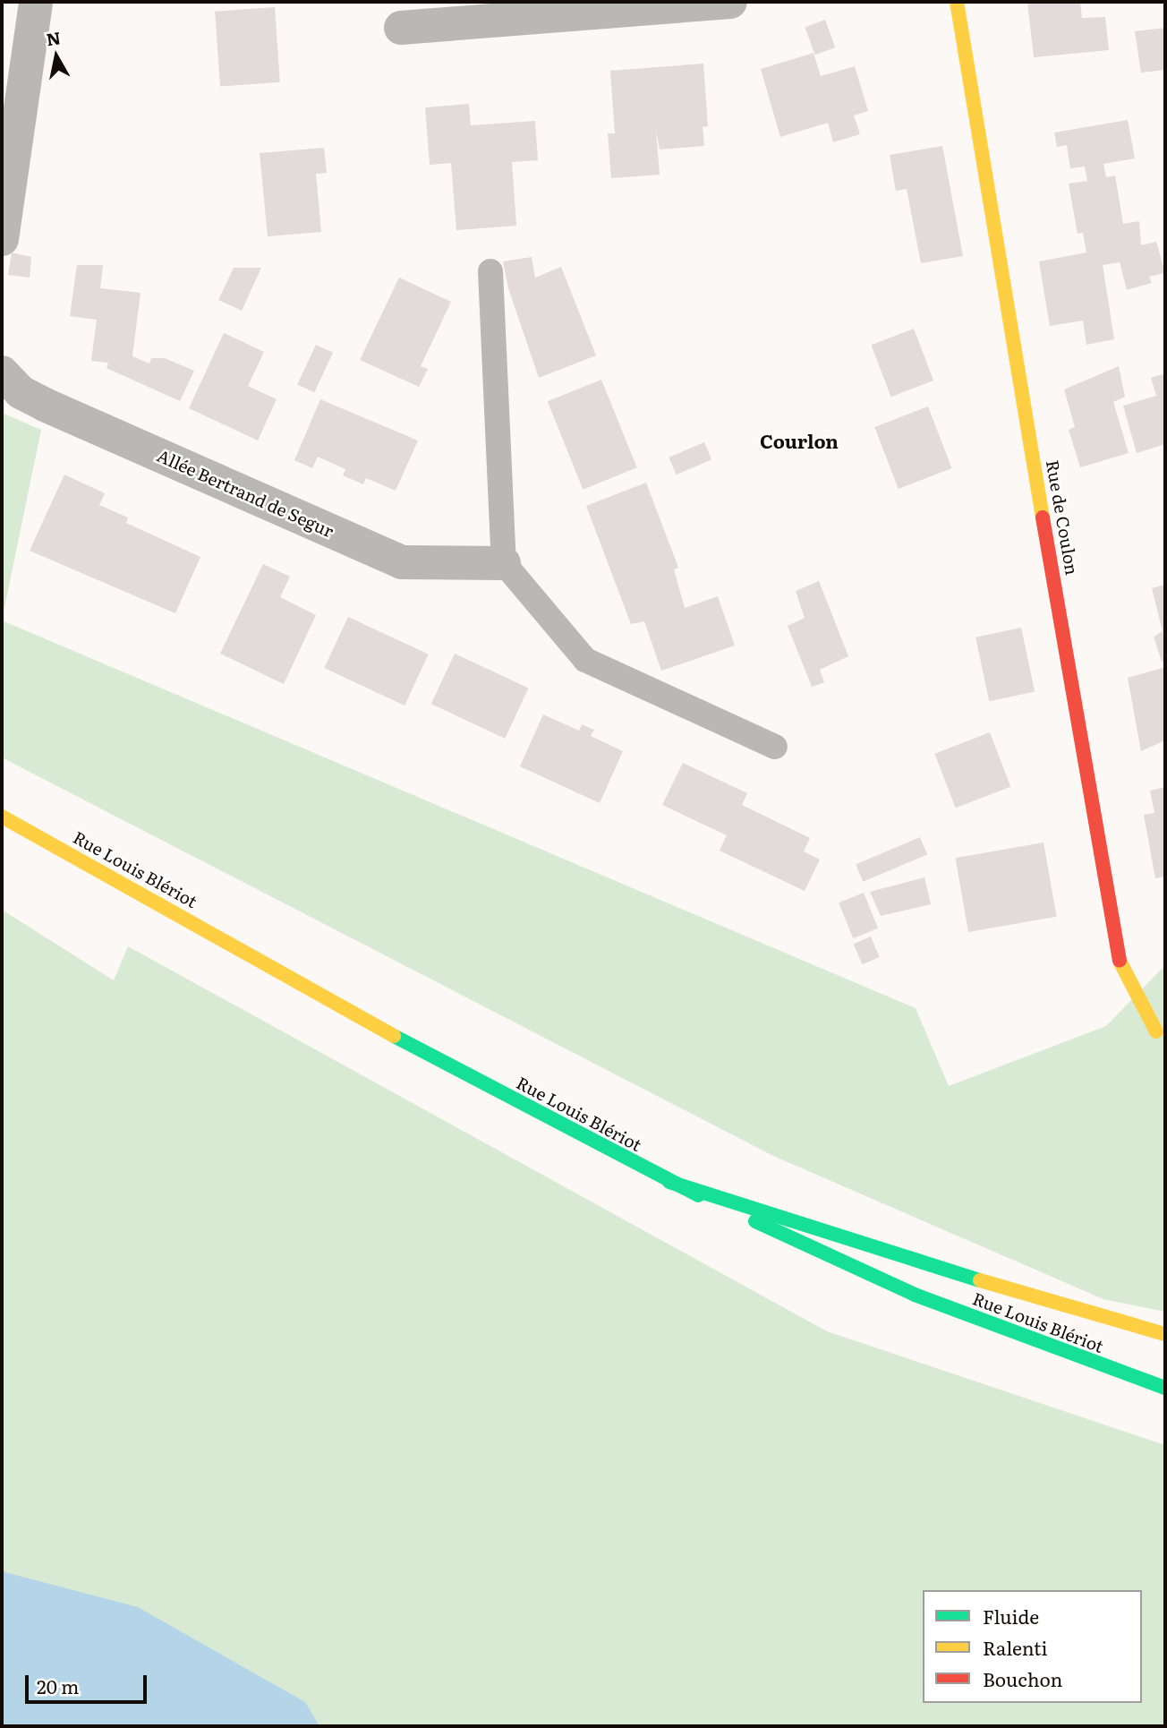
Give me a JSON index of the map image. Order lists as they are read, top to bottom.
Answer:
{
  "streets": {
    "street": ["Allée Bertrand de Segur", "Rue de Coulon", "Rue Louis Blériot"]
  },
  "districts": ["Courlon"],
  "legend": ["Fluide", "Ralenti", "Bouchon"],
  "scale_bar": "20 m",
  "north": "top"
}
